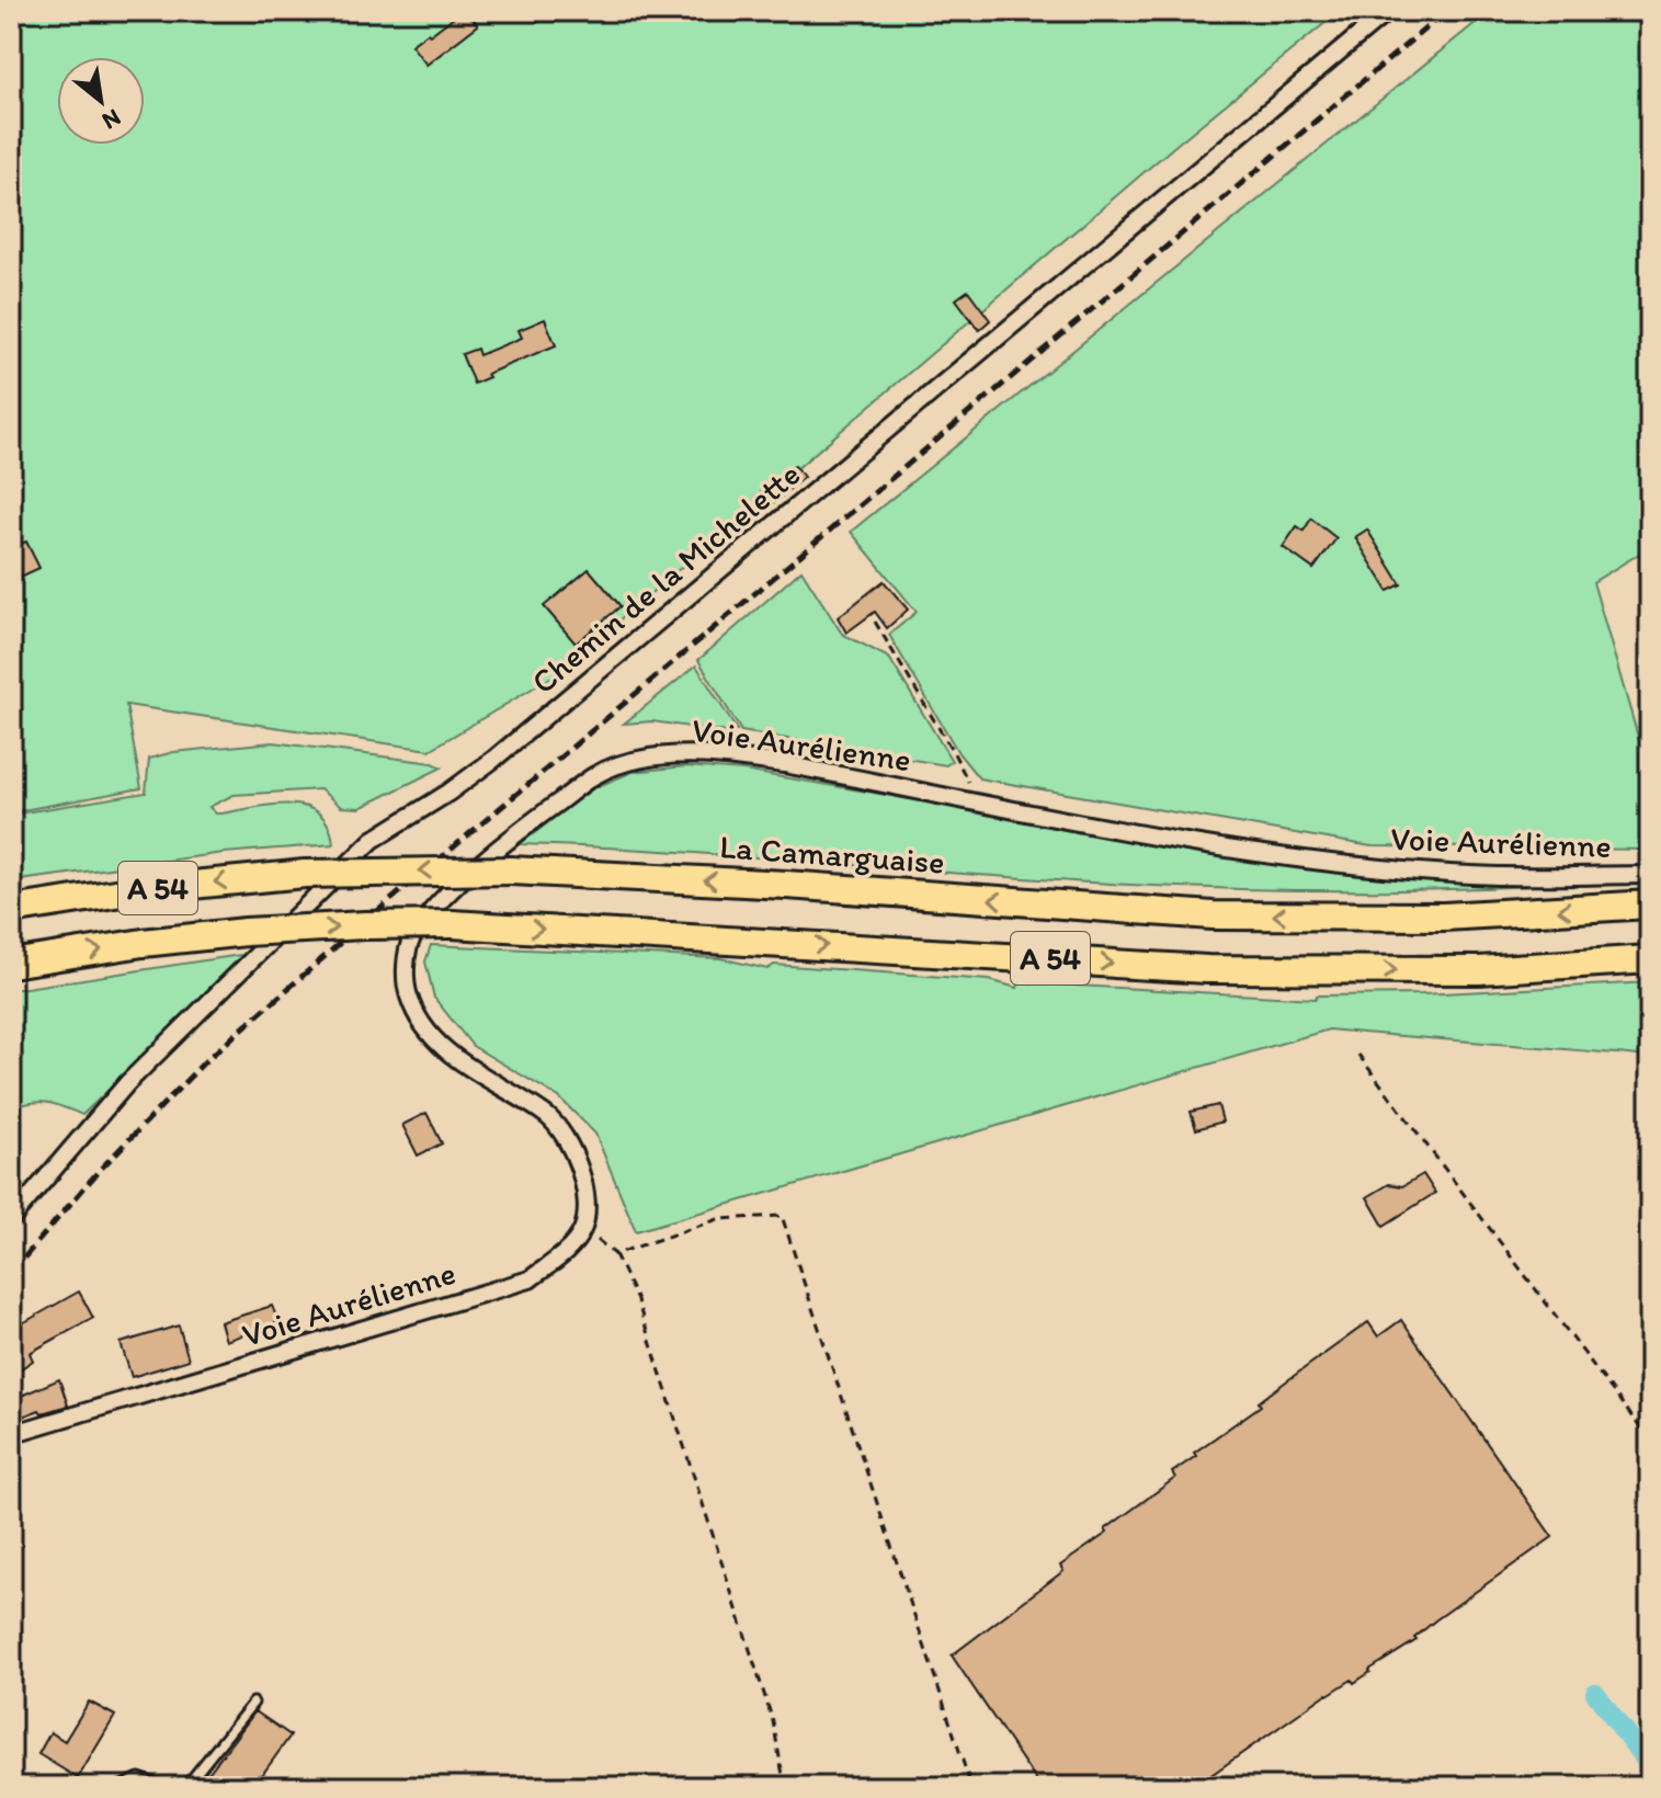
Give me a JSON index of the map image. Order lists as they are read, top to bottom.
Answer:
{
  "streets": {
    "highway": ["La Camarguaise", "A 54"],
    "street": ["Chemin de la Michelette", "Voie Aurélienne"]
  },
  "north": "bottom right"
}
